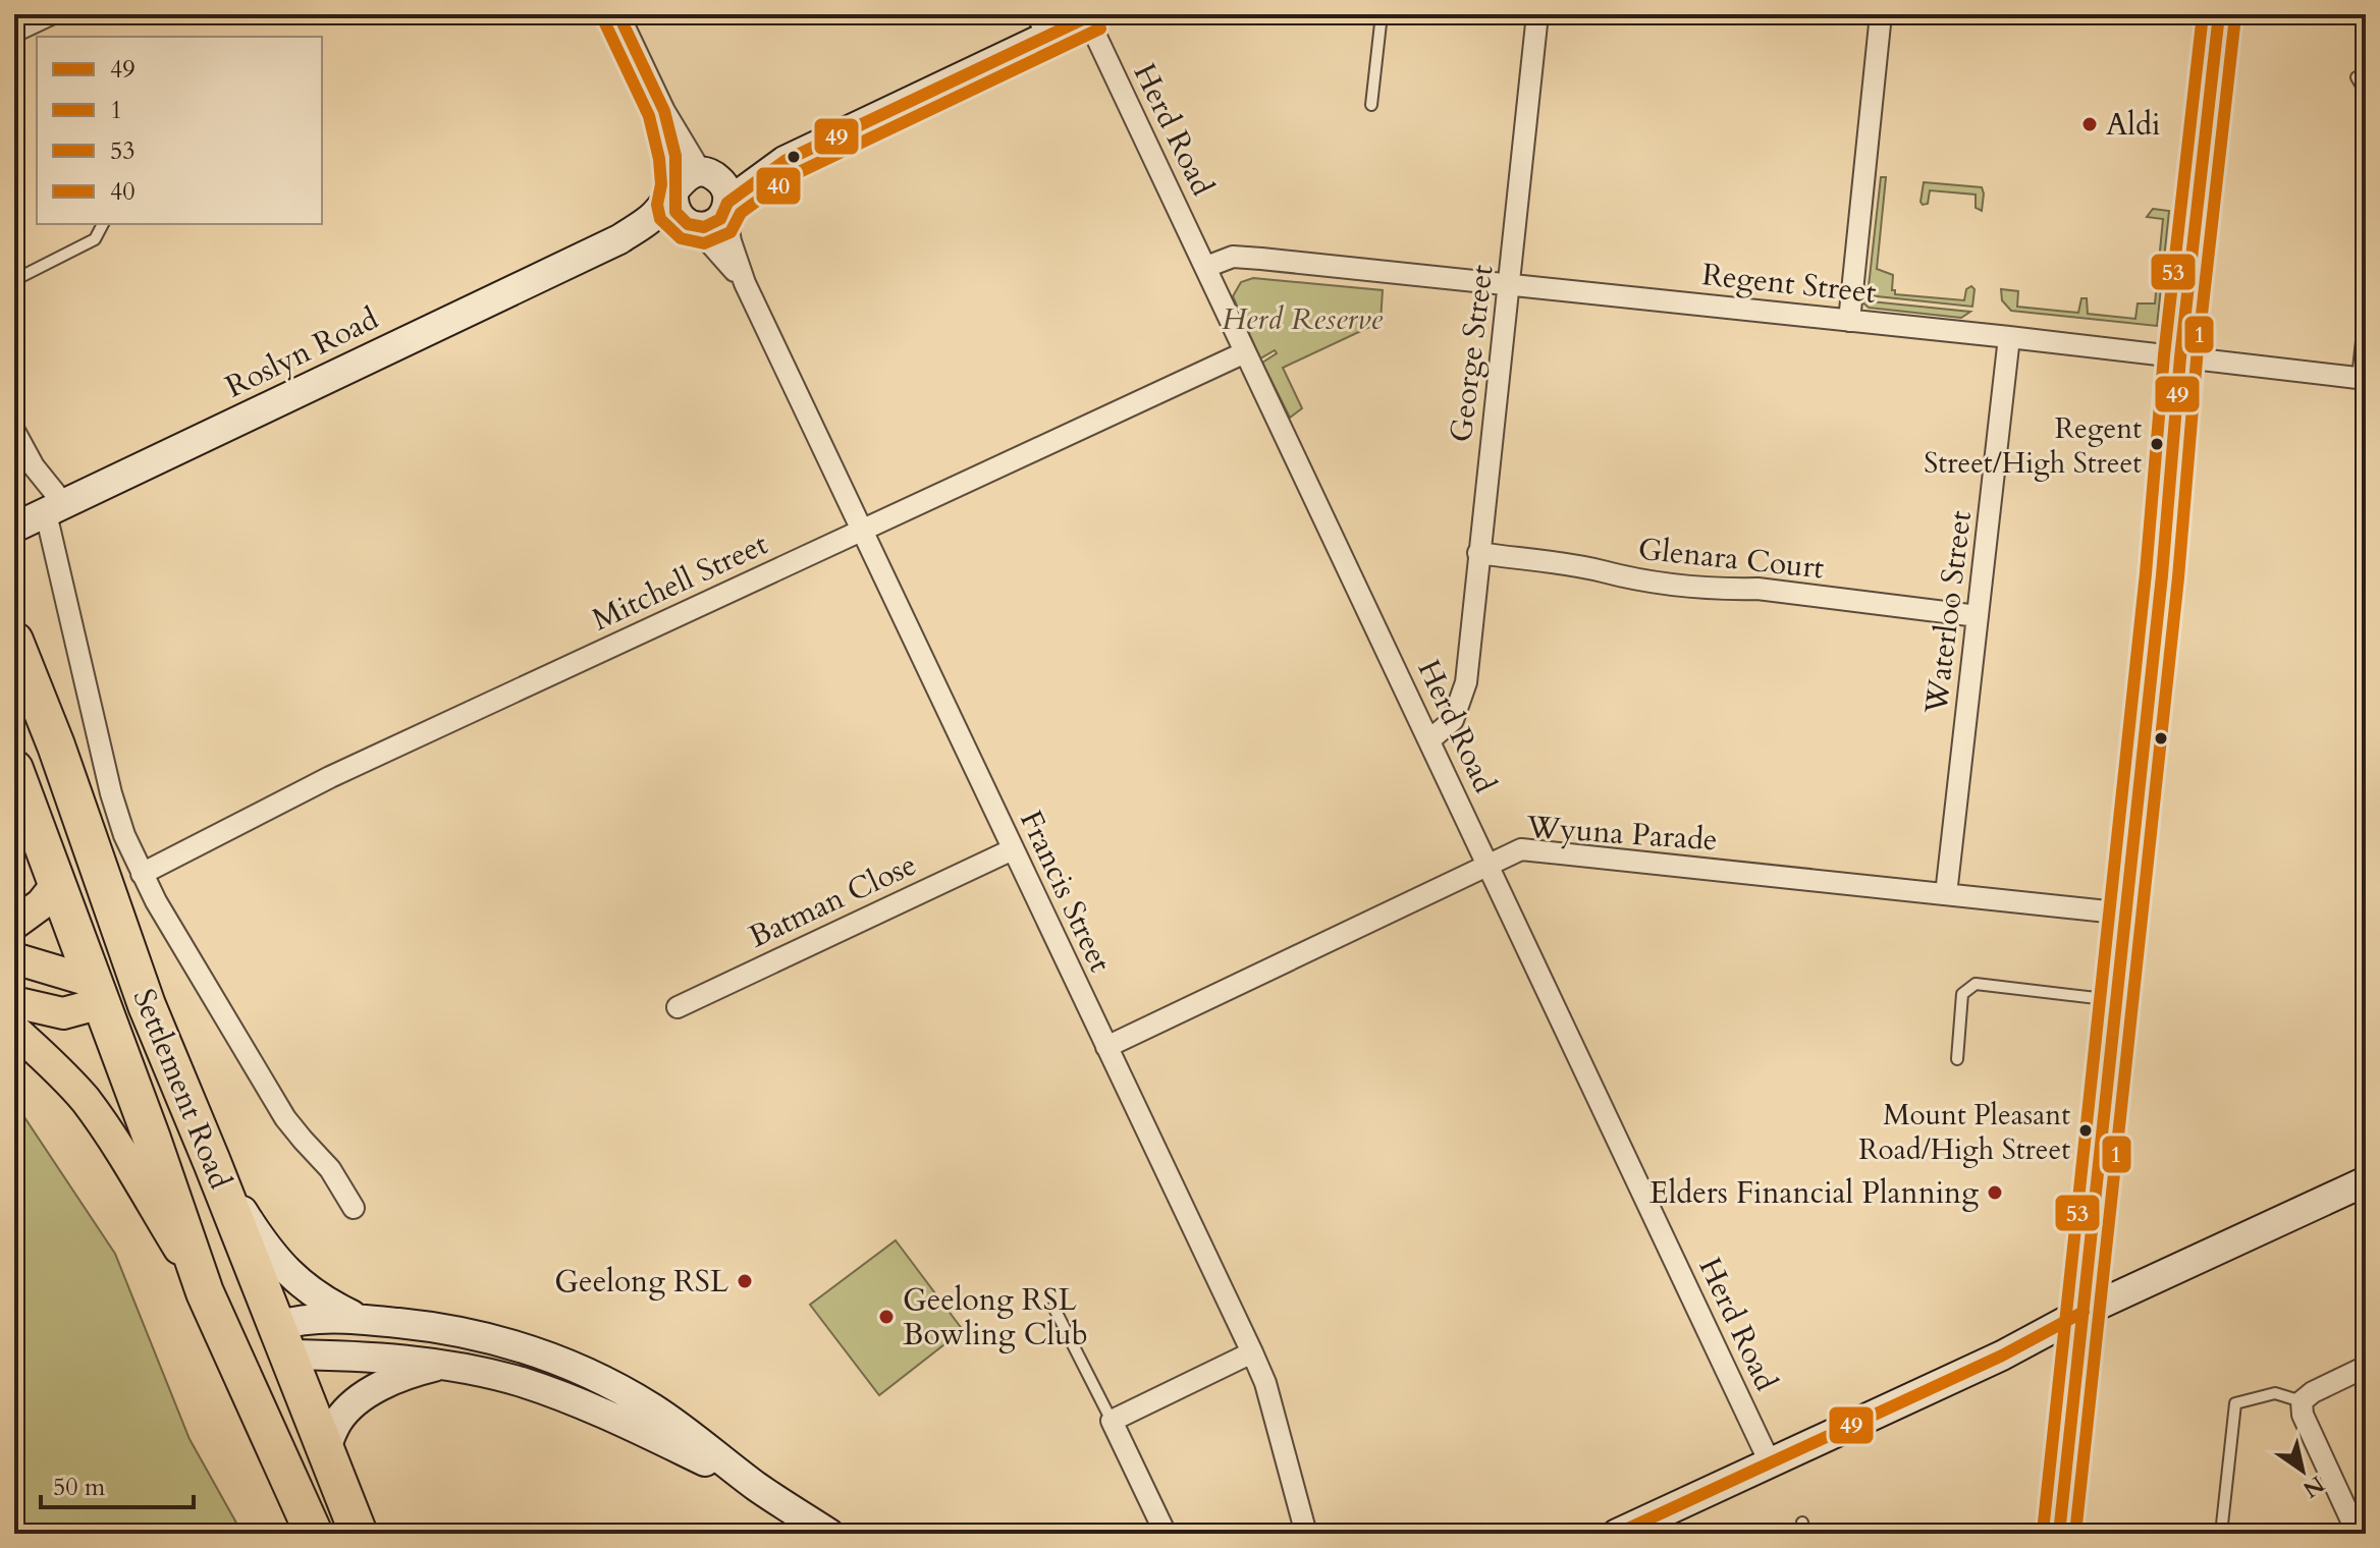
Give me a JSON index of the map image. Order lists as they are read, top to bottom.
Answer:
{
  "streets": {
    "highway": ["Settlement Road"],
    "street": [
      "Herd Road",
      "Regent Street",
      "Roslyn Road",
      "George Street",
      "Glenara Court",
      "Mitchell Street",
      "Waterloo Street",
      "Wyuna Parade",
      "Francis Street",
      "Batman Close"
    ]
  },
  "crossings": [
    ["Herd Road", "Regent Street"],
    ["Herd Road", "Roslyn Road"],
    ["Herd Road", "George Street"],
    ["Herd Road", "Mitchell Street"],
    ["Herd Road", "Wyuna Parade"],
    ["Regent Street", "George Street"],
    ["Regent Street", "Waterloo Street"],
    ["Roslyn Road", "Francis Street"],
    ["George Street", "Glenara Court"],
    ["Glenara Court", "Waterloo Street"],
    ["Mitchell Street", "Francis Street"],
    ["Waterloo Street", "Wyuna Parade"],
    ["Wyuna Parade", "Francis Street"],
    ["Francis Street", "Batman Close"]
  ],
  "parks": ["Herd Reserve"],
  "places": [
    "Aldi",
    "Regent Street/High Street",
    "Mount Pleasant Road/High Street",
    "Elders Financial Planning",
    "Geelong RSL",
    "Geelong RSL Bowling Club"
  ],
  "lines": [
    "transit line 49",
    "transit line 53",
    "transit line 1",
    "transit line 40"
  ],
  "legend": [
    "49",
    "1",
    "53",
    "40"
  ],
  "scale_bar": "50 m",
  "north": "bottom right"
}
